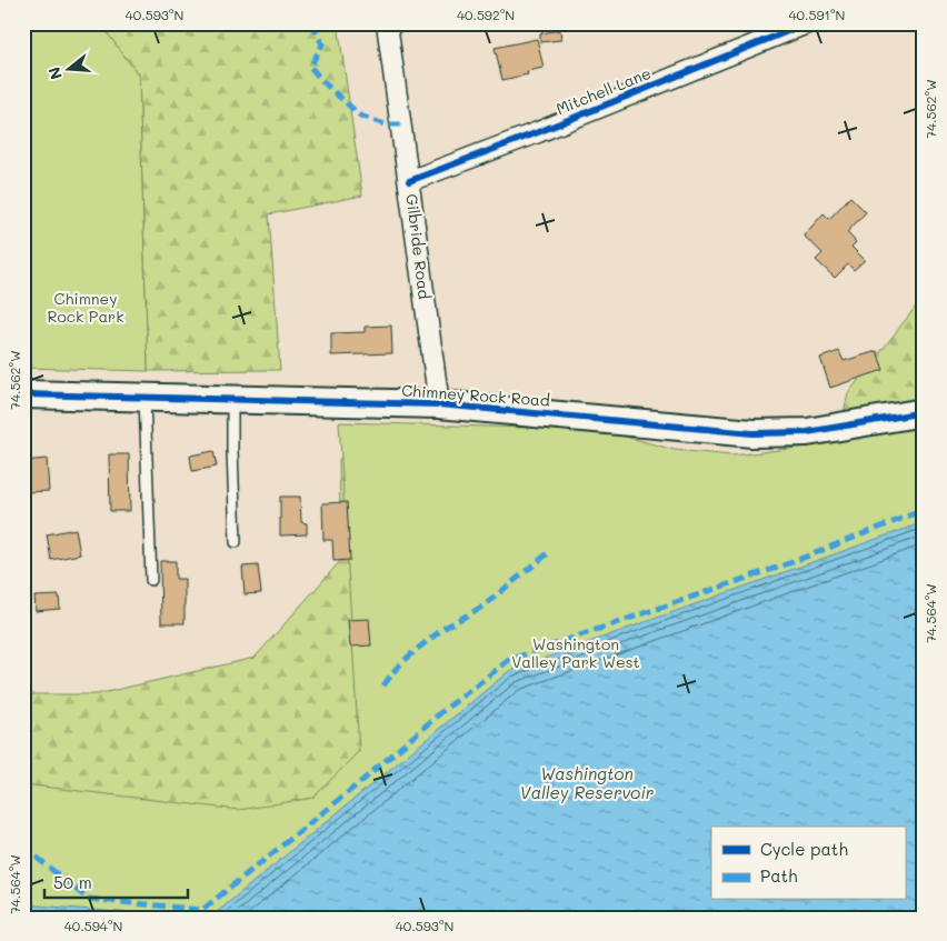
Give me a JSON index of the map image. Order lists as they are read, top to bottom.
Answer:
{
  "streets": {
    "street": ["Mitchell Lane", "Gilbride Road", "Chimney Rock Road"]
  },
  "crossings": [
    ["Mitchell Lane", "Gilbride Road"],
    ["Gilbride Road", "Chimney Rock Road"]
  ],
  "water": ["Washington Valley Reservoir"],
  "parks": ["Chimney Rock Park", "Washington Valley Park West"],
  "legend": ["Cycle path", "Path"],
  "scale_bar": "50 m",
  "north": "left",
  "coordinates": [
    "40.593°N",
    "40.592°N",
    "40.591°N",
    "74.562°W",
    "74.564°W",
    "40.594°N"
  ]
}
